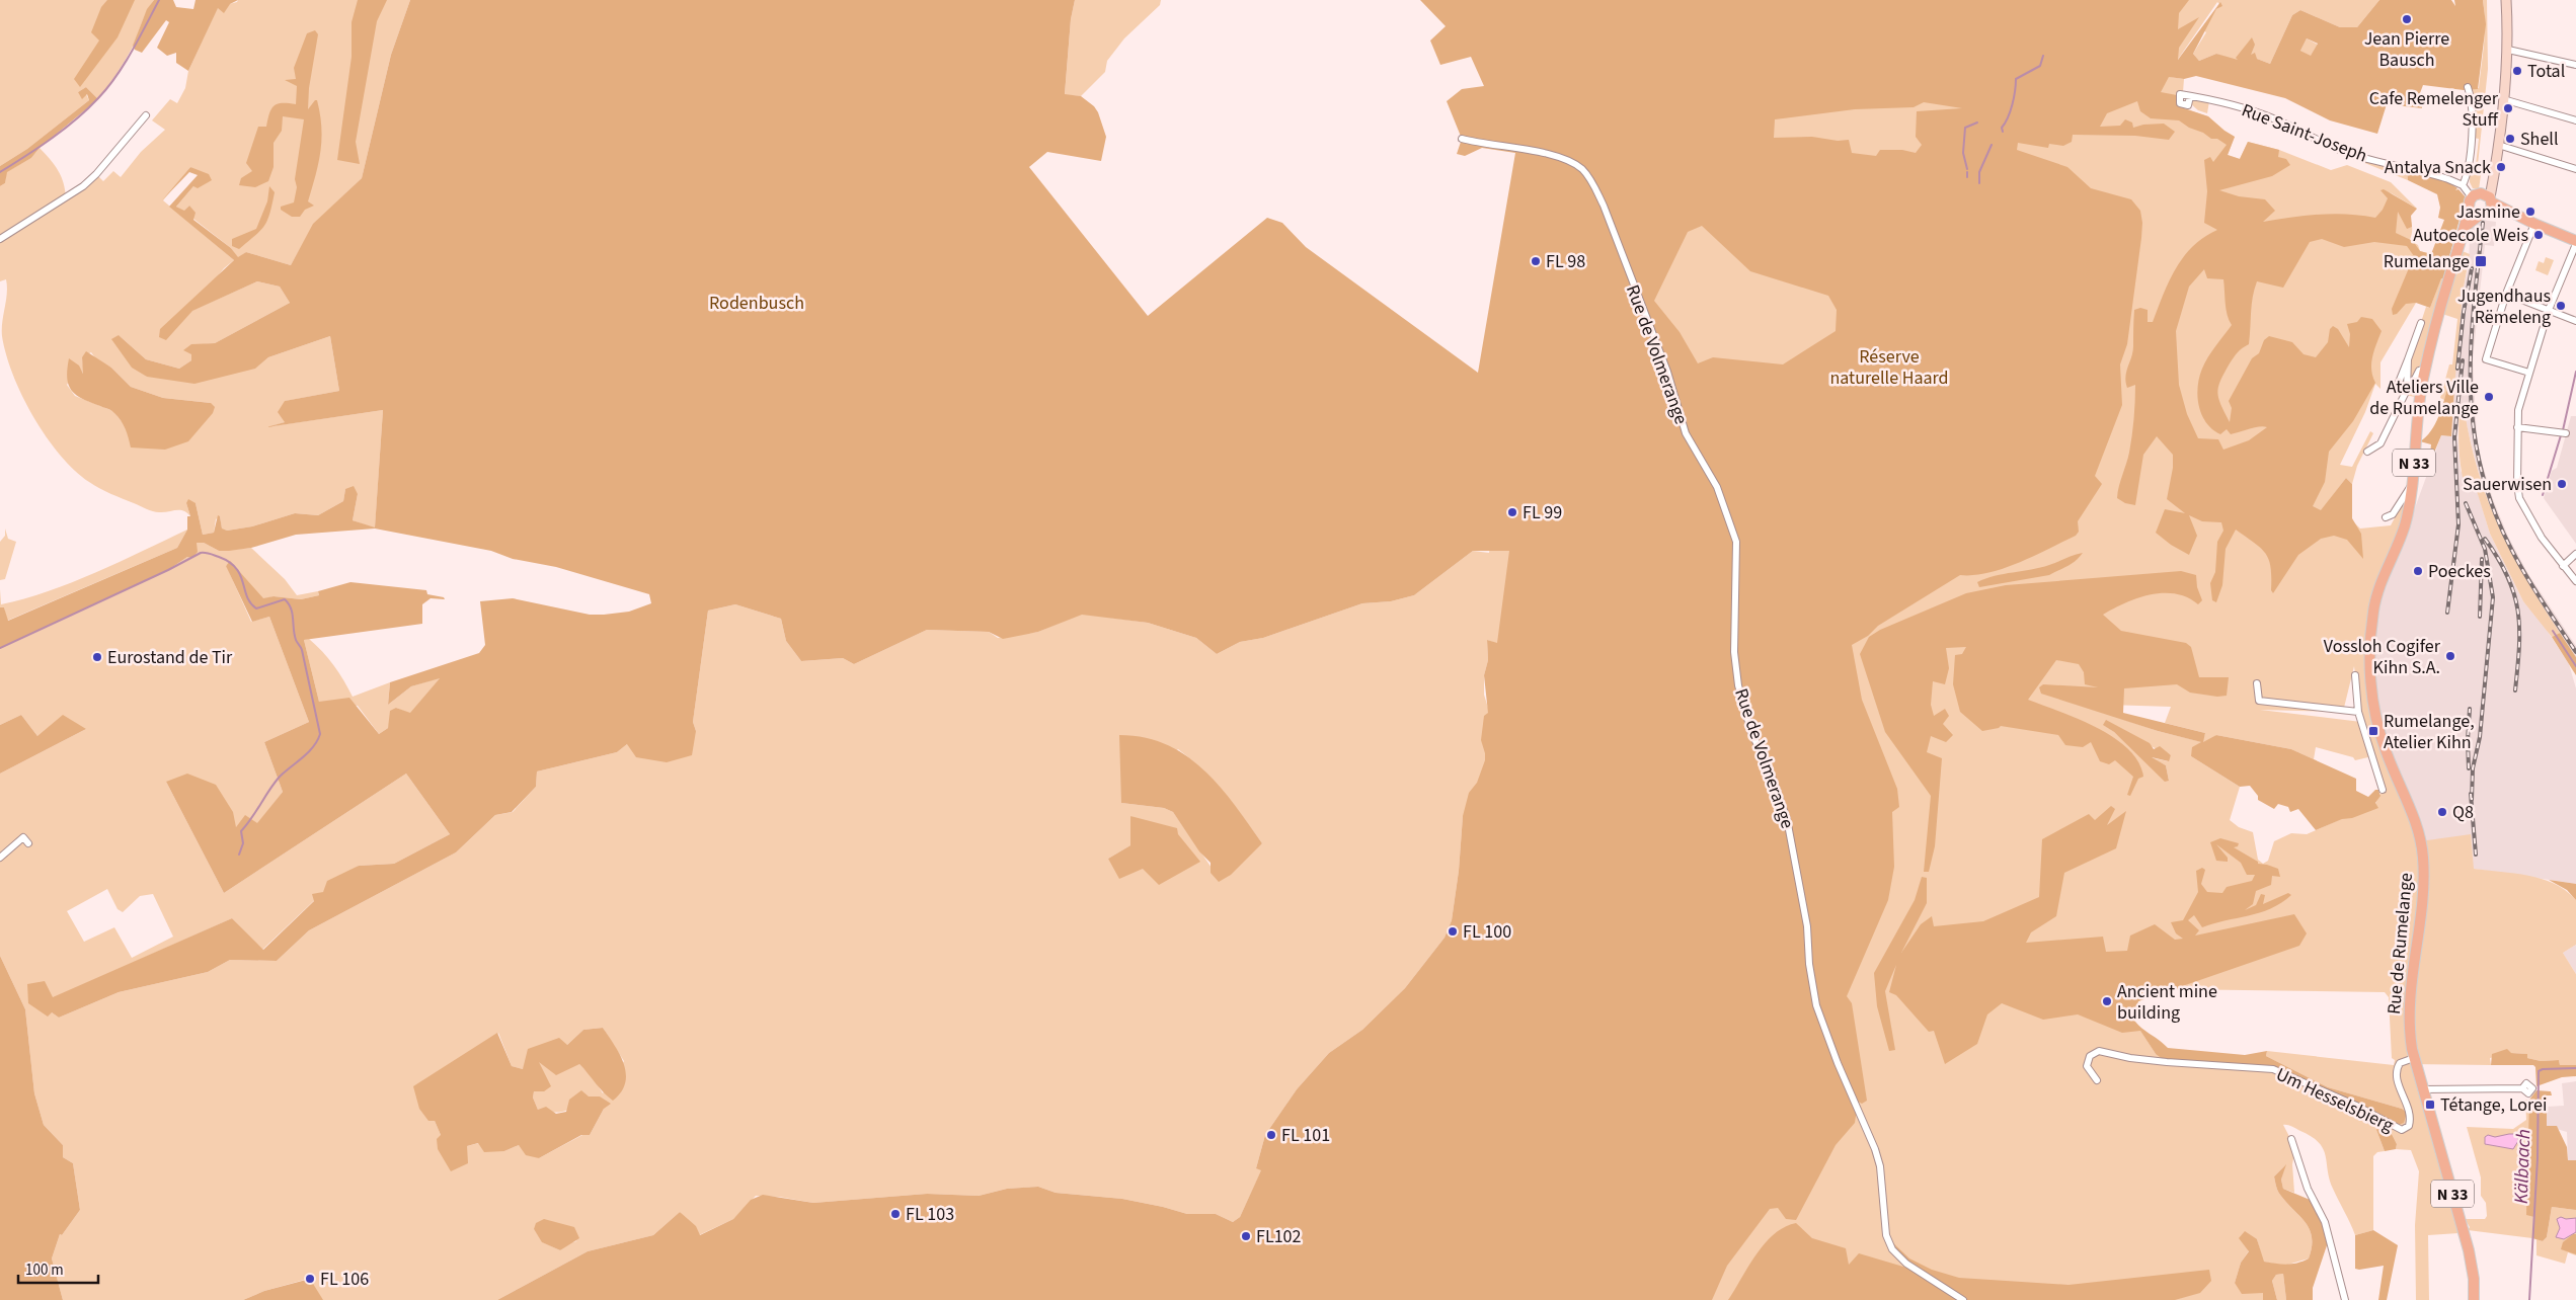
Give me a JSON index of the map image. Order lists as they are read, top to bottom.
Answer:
{
  "streets": {
    "main road": ["N 33", "Rue de Rumelange"],
    "street": ["Rue Saint-Joseph", "Rue de Volmerange", "Um Hesselsbierg"]
  },
  "crossings": [
    ["Rue Saint-Joseph", "N 33"],
    ["N 33", "Rue de Rumelange"],
    ["Rue de Rumelange", "Um Hesselsbierg"]
  ],
  "water": ["Kälbaach"],
  "parks": ["Rodenbusch", "Réserve naturelle Haard"],
  "places": {
    "other": [
      "Jean Pierre Bausch",
      "Total",
      "Cafe Remelenger Stuff",
      "Shell",
      "Antalya Snack",
      "Jasmine",
      "Autoecole Weis",
      "FL 98",
      "Jugendhaus Rëmeleng",
      "Ateliers Ville de Rumelange",
      "Sauerwisen",
      "FL 99",
      "Poeckes",
      "Vossloh Cogifer Kihn S.A.",
      "Eurostand de Tir",
      "Q8",
      "FL 100",
      "Ancient mine building",
      "FL 101",
      "FL 103",
      "FL102",
      "FL 106"
    ],
    "transit": ["Rumelange", "Rumelange, Atelier Kihn", "Tétange, Lorei"]
  },
  "scale_bar": "100 m"
}
